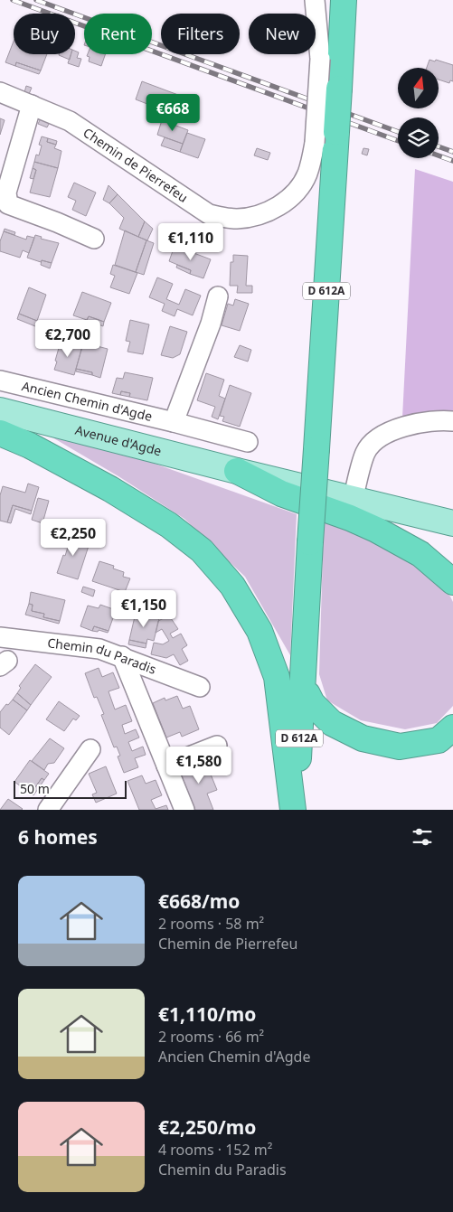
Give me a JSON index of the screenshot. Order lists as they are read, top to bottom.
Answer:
{
  "streets": {
    "highway": ["D 612A"],
    "main road": ["Avenue d'Agde"],
    "street": ["Chemin de Pierrefeu", "Ancien Chemin d'Agde", "Chemin du Paradis"]
  },
  "crossings": [
    ["Chemin de Pierrefeu", "D 612A"]
  ],
  "scale_bar": "50 m",
  "north": "top",
  "page": {
    "chip": [
      "Buy",
      "Rent",
      "Filters",
      "New"
    ],
    "price": [
      "€668",
      "€1,110",
      "€2,700",
      "€2,250",
      "€1,150",
      "€1,580"
    ],
    "scale": "50 m",
    "heading": "6 homes",
    "list": [
      {
        "name": "€668/mo",
        "note": "2 rooms · 58 m² · Chemin de Pierrefeu"
      },
      {
        "name": "€1,110/mo",
        "note": "2 rooms · 66 m² · Ancien Chemin d'Agde"
      },
      {
        "name": "€2,250/mo",
        "note": "4 rooms · 152 m² · Chemin du Paradis"
      }
    ]
  }
}
